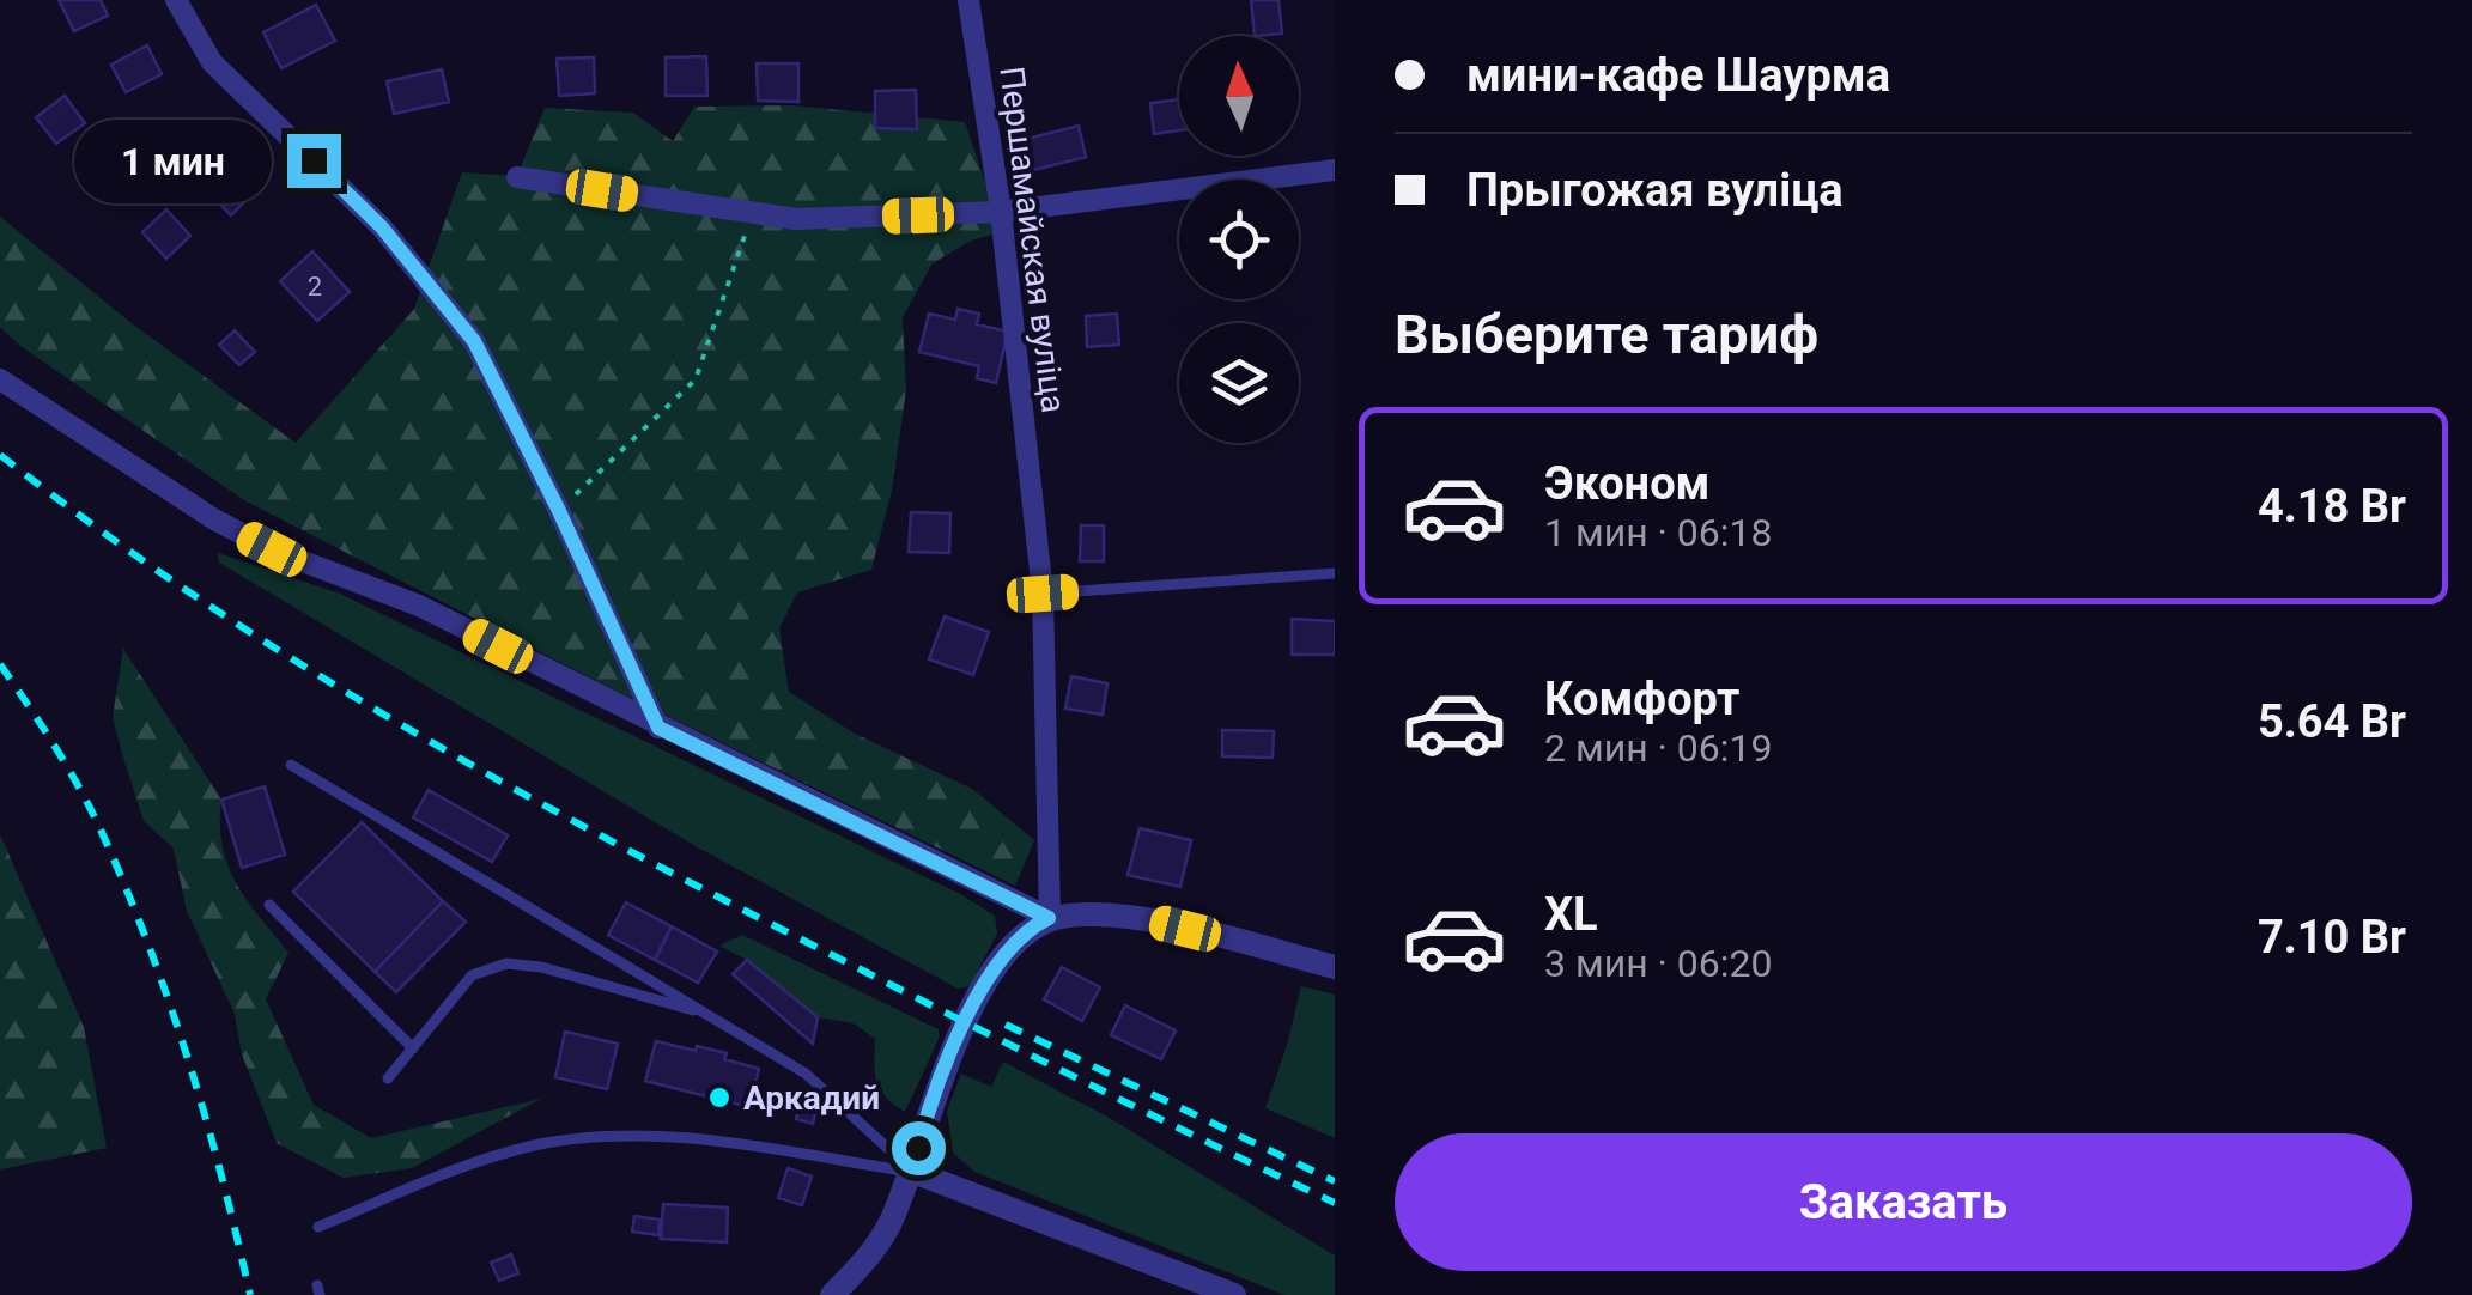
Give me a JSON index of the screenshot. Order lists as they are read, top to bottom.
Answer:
{
  "streets": {
    "street": ["Першамайская вуліца"]
  },
  "places": ["Аркадий"],
  "house_numbers": ["2"],
  "north": "top",
  "page": {
    "banner": ["мини-кафе Шаурма", "Прыгожая вуліца"],
    "bubble": "1 мин",
    "heading": "Выберите тариф",
    "list": [
      {
        "name": "Эконом",
        "note": "1 мин · 06:18",
        "value": "4.18 Br"
      },
      {
        "name": "Комфорт",
        "note": "2 мин · 06:19",
        "value": "5.64 Br"
      },
      {
        "name": "XL",
        "note": "3 мин · 06:20",
        "value": "7.10 Br"
      }
    ],
    "buttons": "Заказать"
  }
}
